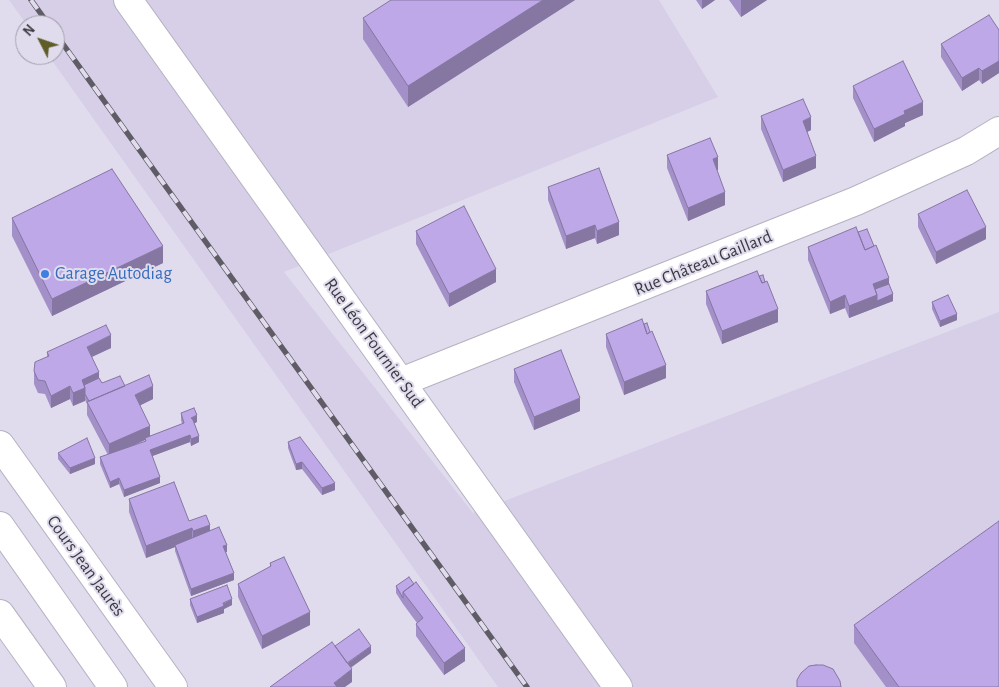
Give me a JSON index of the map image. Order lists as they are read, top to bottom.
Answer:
{
  "streets": {
    "street": ["Rue Château Gaillard", "Rue Léon Fournier Sud", "Cours Jean Jaurès"]
  },
  "crossings": [
    ["Rue Château Gaillard", "Rue Léon Fournier Sud"]
  ],
  "places": ["Garage Autodiag"],
  "north": "top left"
}
